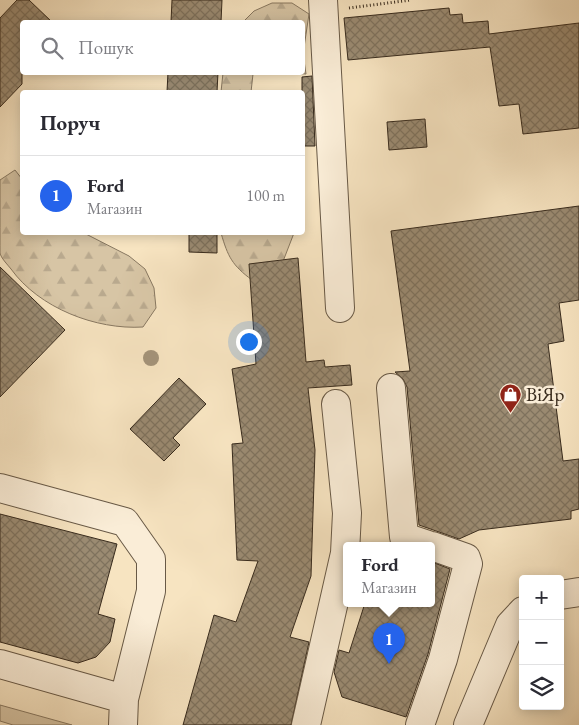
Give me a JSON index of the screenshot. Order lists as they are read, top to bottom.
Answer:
{
  "places": {
    "shop": ["ВіЯр"]
  },
  "page": {
    "search": "Пошук",
    "heading": "Поруч",
    "list": [
      {
        "mark": "1",
        "name": "Ford",
        "note": "Магазин",
        "value": "100 m"
      }
    ],
    "popup": ["Ford", "Магазин"],
    "map_buttons": ["+", "−"],
    "pins": "1"
  }
}
